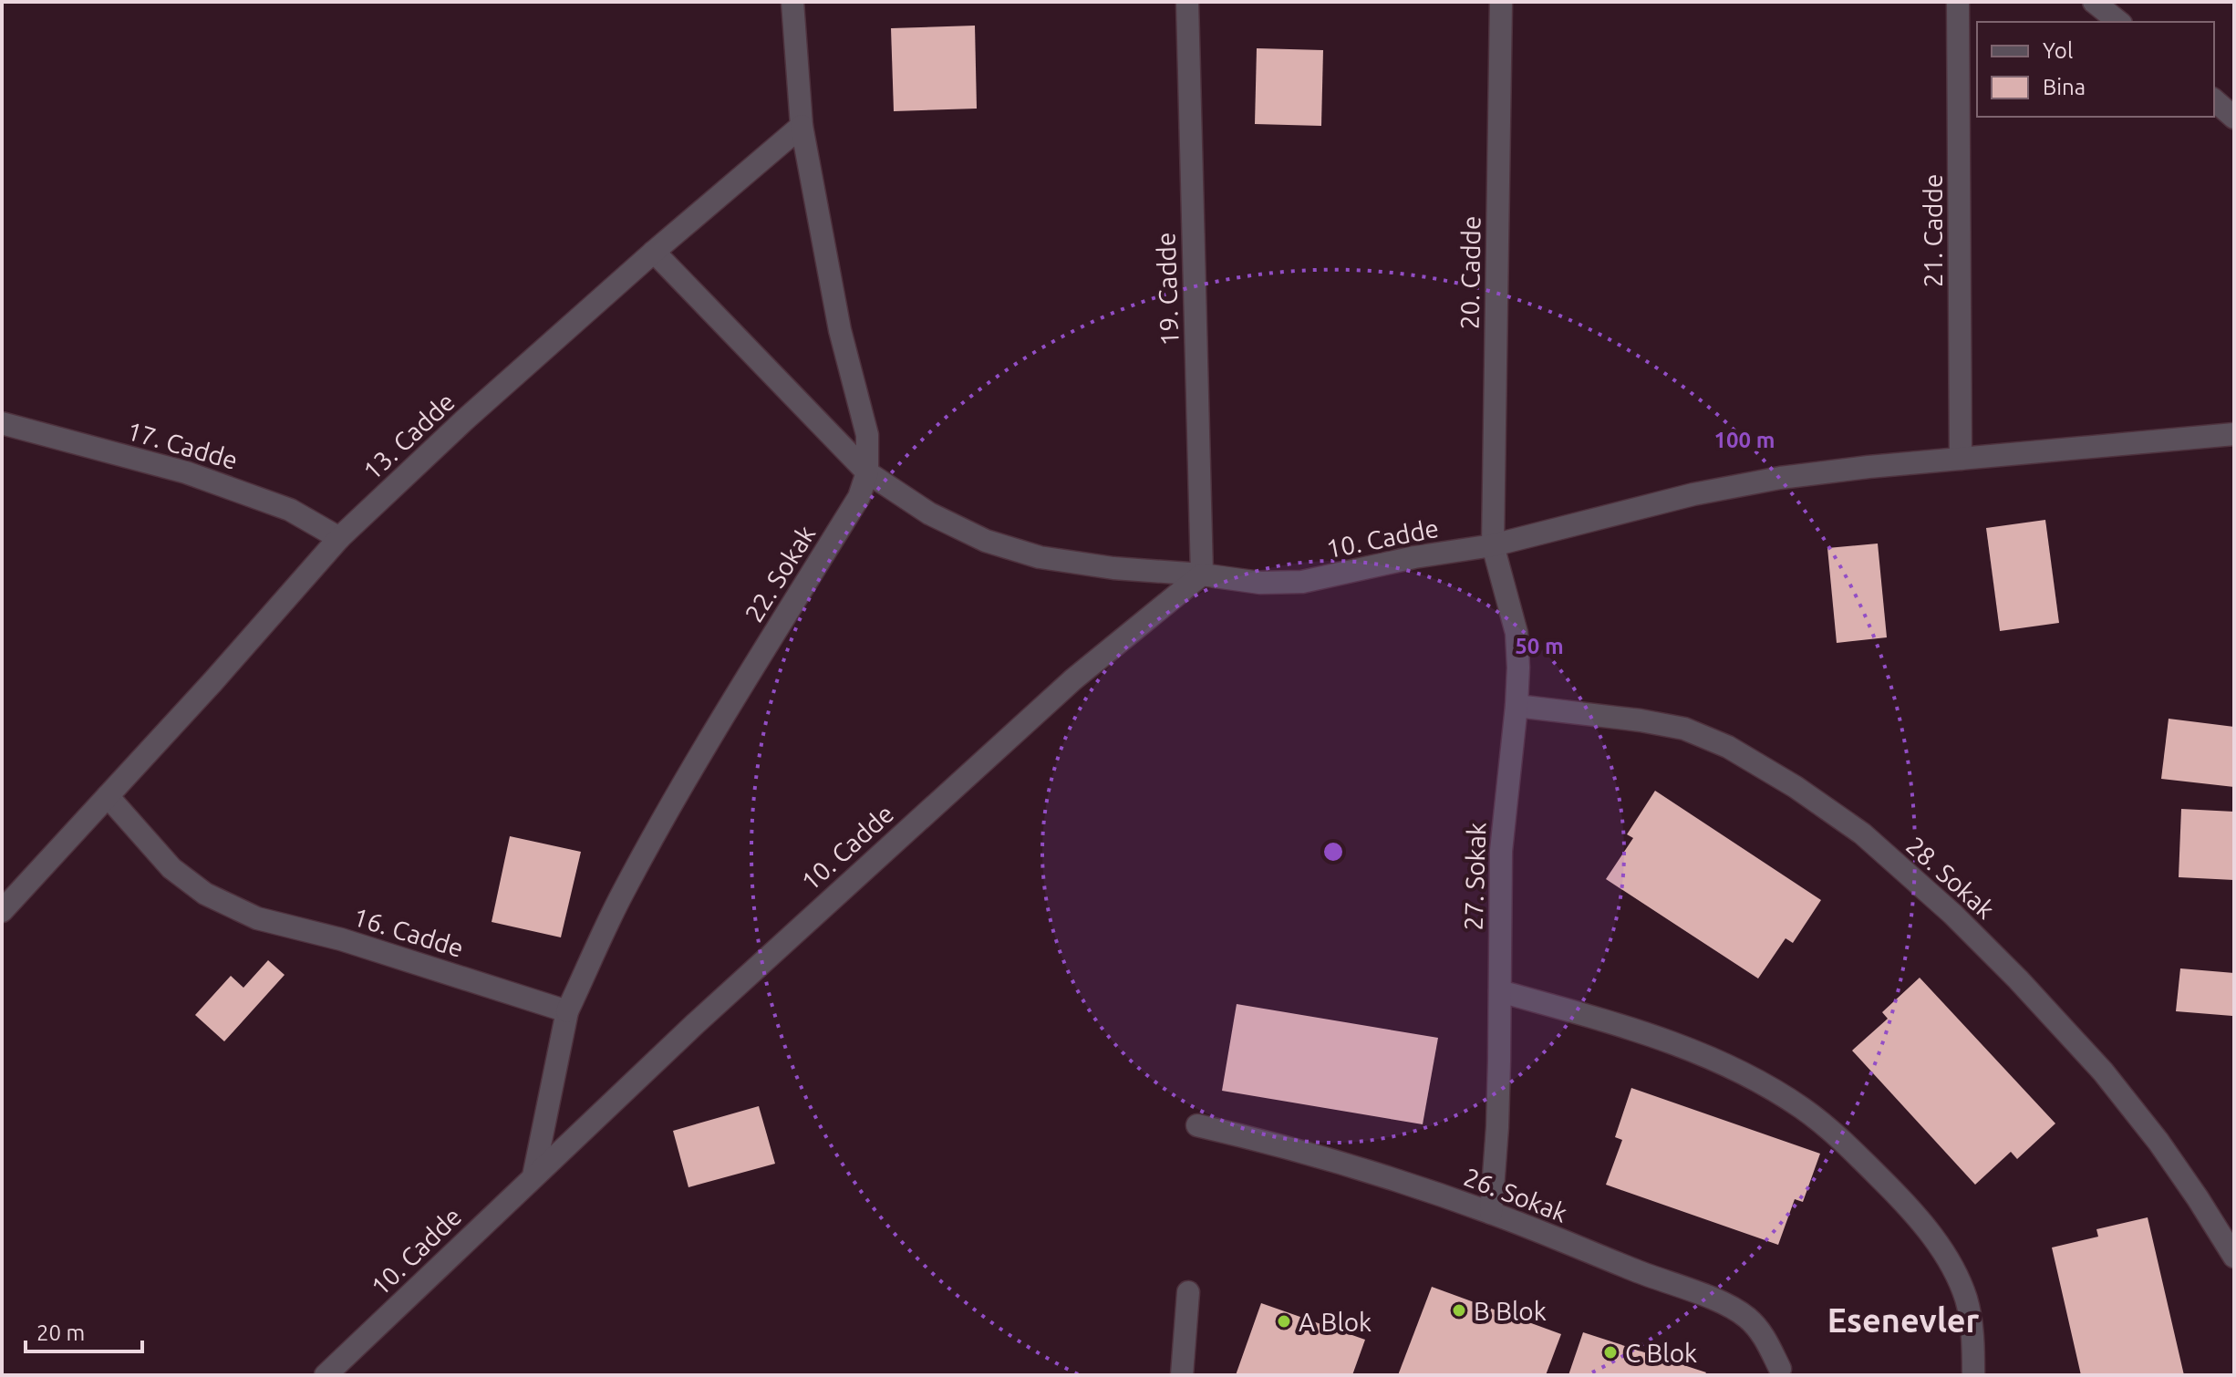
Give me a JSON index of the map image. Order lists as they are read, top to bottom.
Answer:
{
  "streets": {
    "street": [
      "21. Cadde",
      "20. Cadde",
      "19. Cadde",
      "13. Cadde",
      "17. Cadde",
      "10. Cadde",
      "22. Sokak",
      "27. Sokak",
      "28. Sokak",
      "16. Cadde",
      "26. Sokak"
    ]
  },
  "crossings": [
    ["21. Cadde", "10. Cadde"],
    ["20. Cadde", "10. Cadde"],
    ["20. Cadde", "27. Sokak"],
    ["19. Cadde", "10. Cadde"],
    ["13. Cadde", "17. Cadde"],
    ["13. Cadde", "22. Sokak"],
    ["13. Cadde", "16. Cadde"],
    ["10. Cadde", "27. Sokak"],
    ["22. Sokak", "16. Cadde"],
    ["27. Sokak", "28. Sokak"],
    ["27. Sokak", "26. Sokak"]
  ],
  "districts": ["Esenevler"],
  "places": ["B Blok", "A Blok", "C Blok"],
  "legend": ["Yol", "Bina"],
  "scale_bar": "20 m",
  "rings": ["100 m", "50 m"]
}
